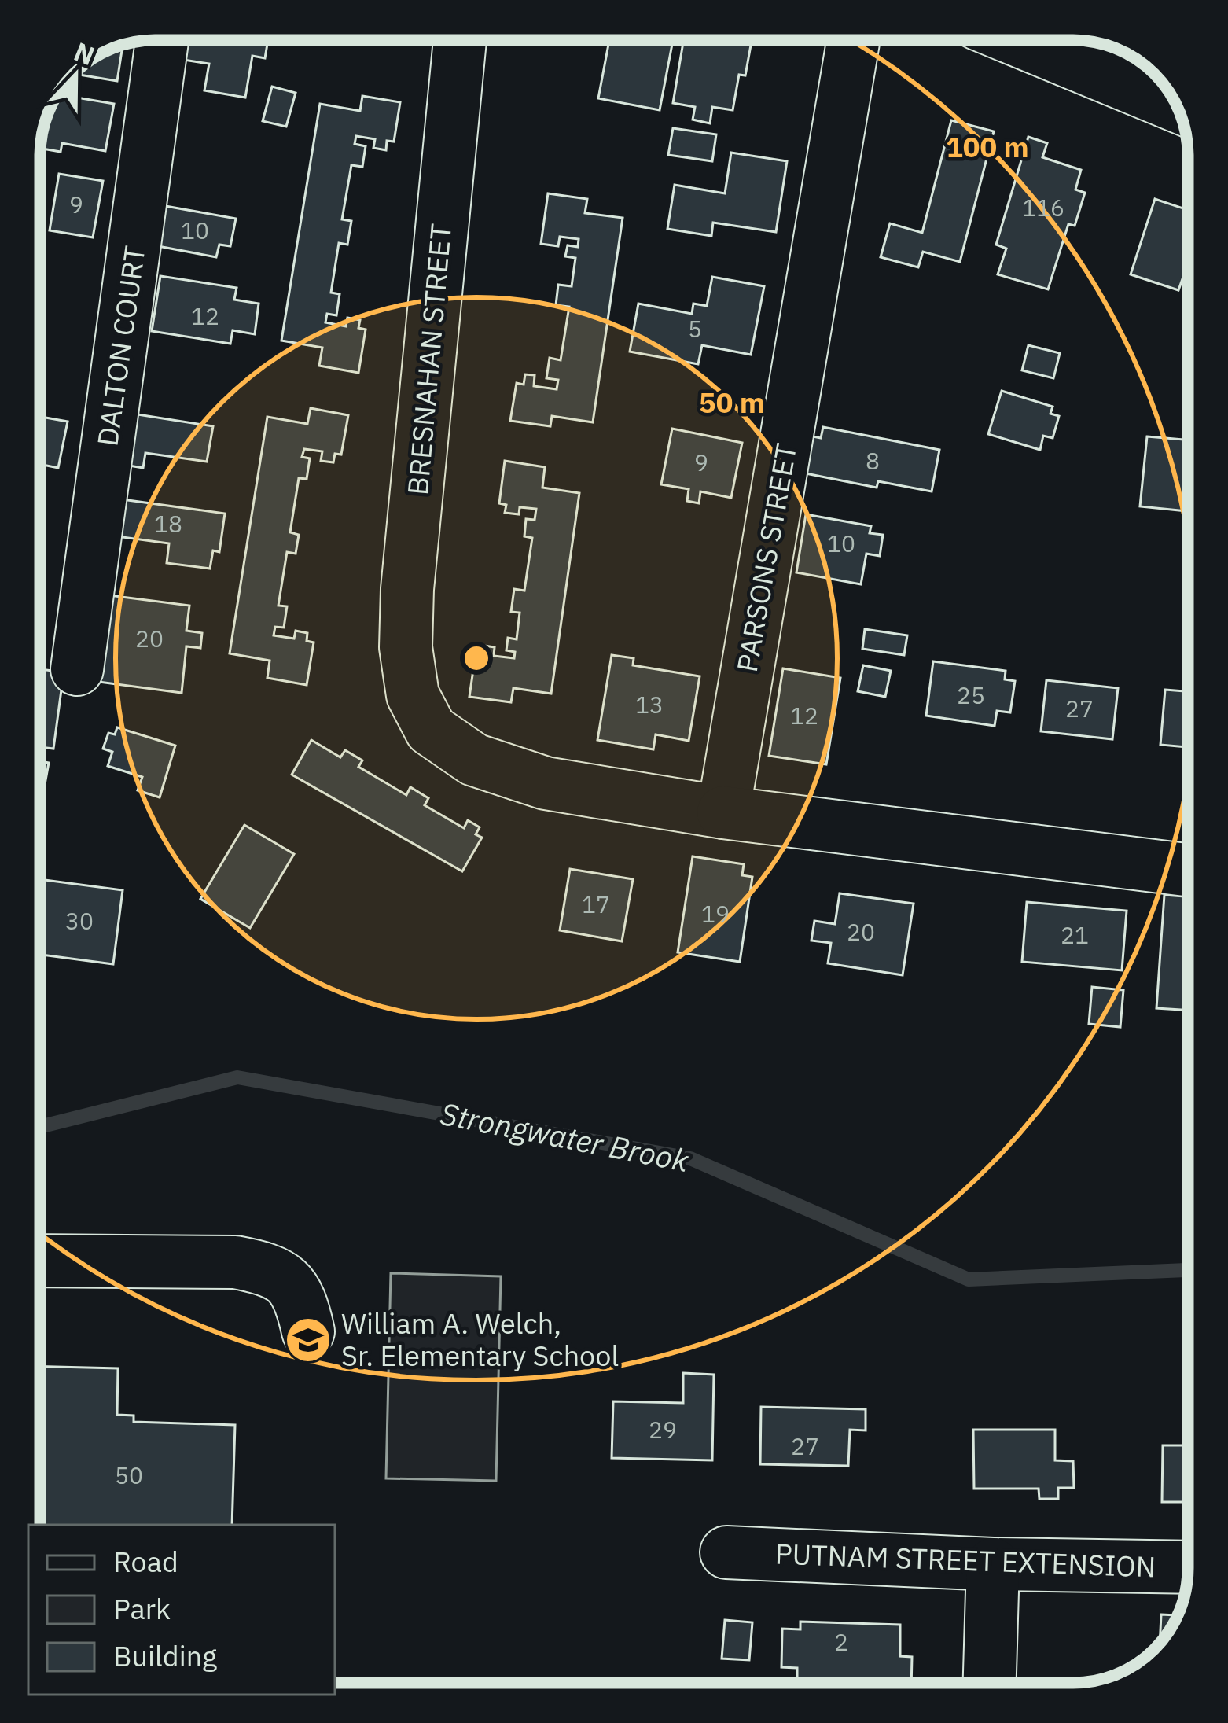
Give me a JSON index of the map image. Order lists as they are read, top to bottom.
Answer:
{
  "streets": {
    "street": [
      "DALTON COURT",
      "BRESNAHAN STREET",
      "PARSONS STREET",
      "PUTNAM STREET EXTENSION"
    ]
  },
  "crossings": [
    ["BRESNAHAN STREET", "PARSONS STREET"]
  ],
  "water": ["Strongwater Brook"],
  "places": {
    "school or university": ["William A. Welch, Sr. Elementary School"]
  },
  "house_numbers": [
    "9",
    "116",
    "10",
    "12",
    "5",
    "8",
    "9",
    "18",
    "10",
    "20",
    "25",
    "13",
    "27",
    "12",
    "17",
    "19",
    "30",
    "20",
    "21",
    "29",
    "27",
    "50",
    "2"
  ],
  "legend": ["Road", "Park", "Building"],
  "north": "top",
  "rings": ["100 m", "50 m"]
}
